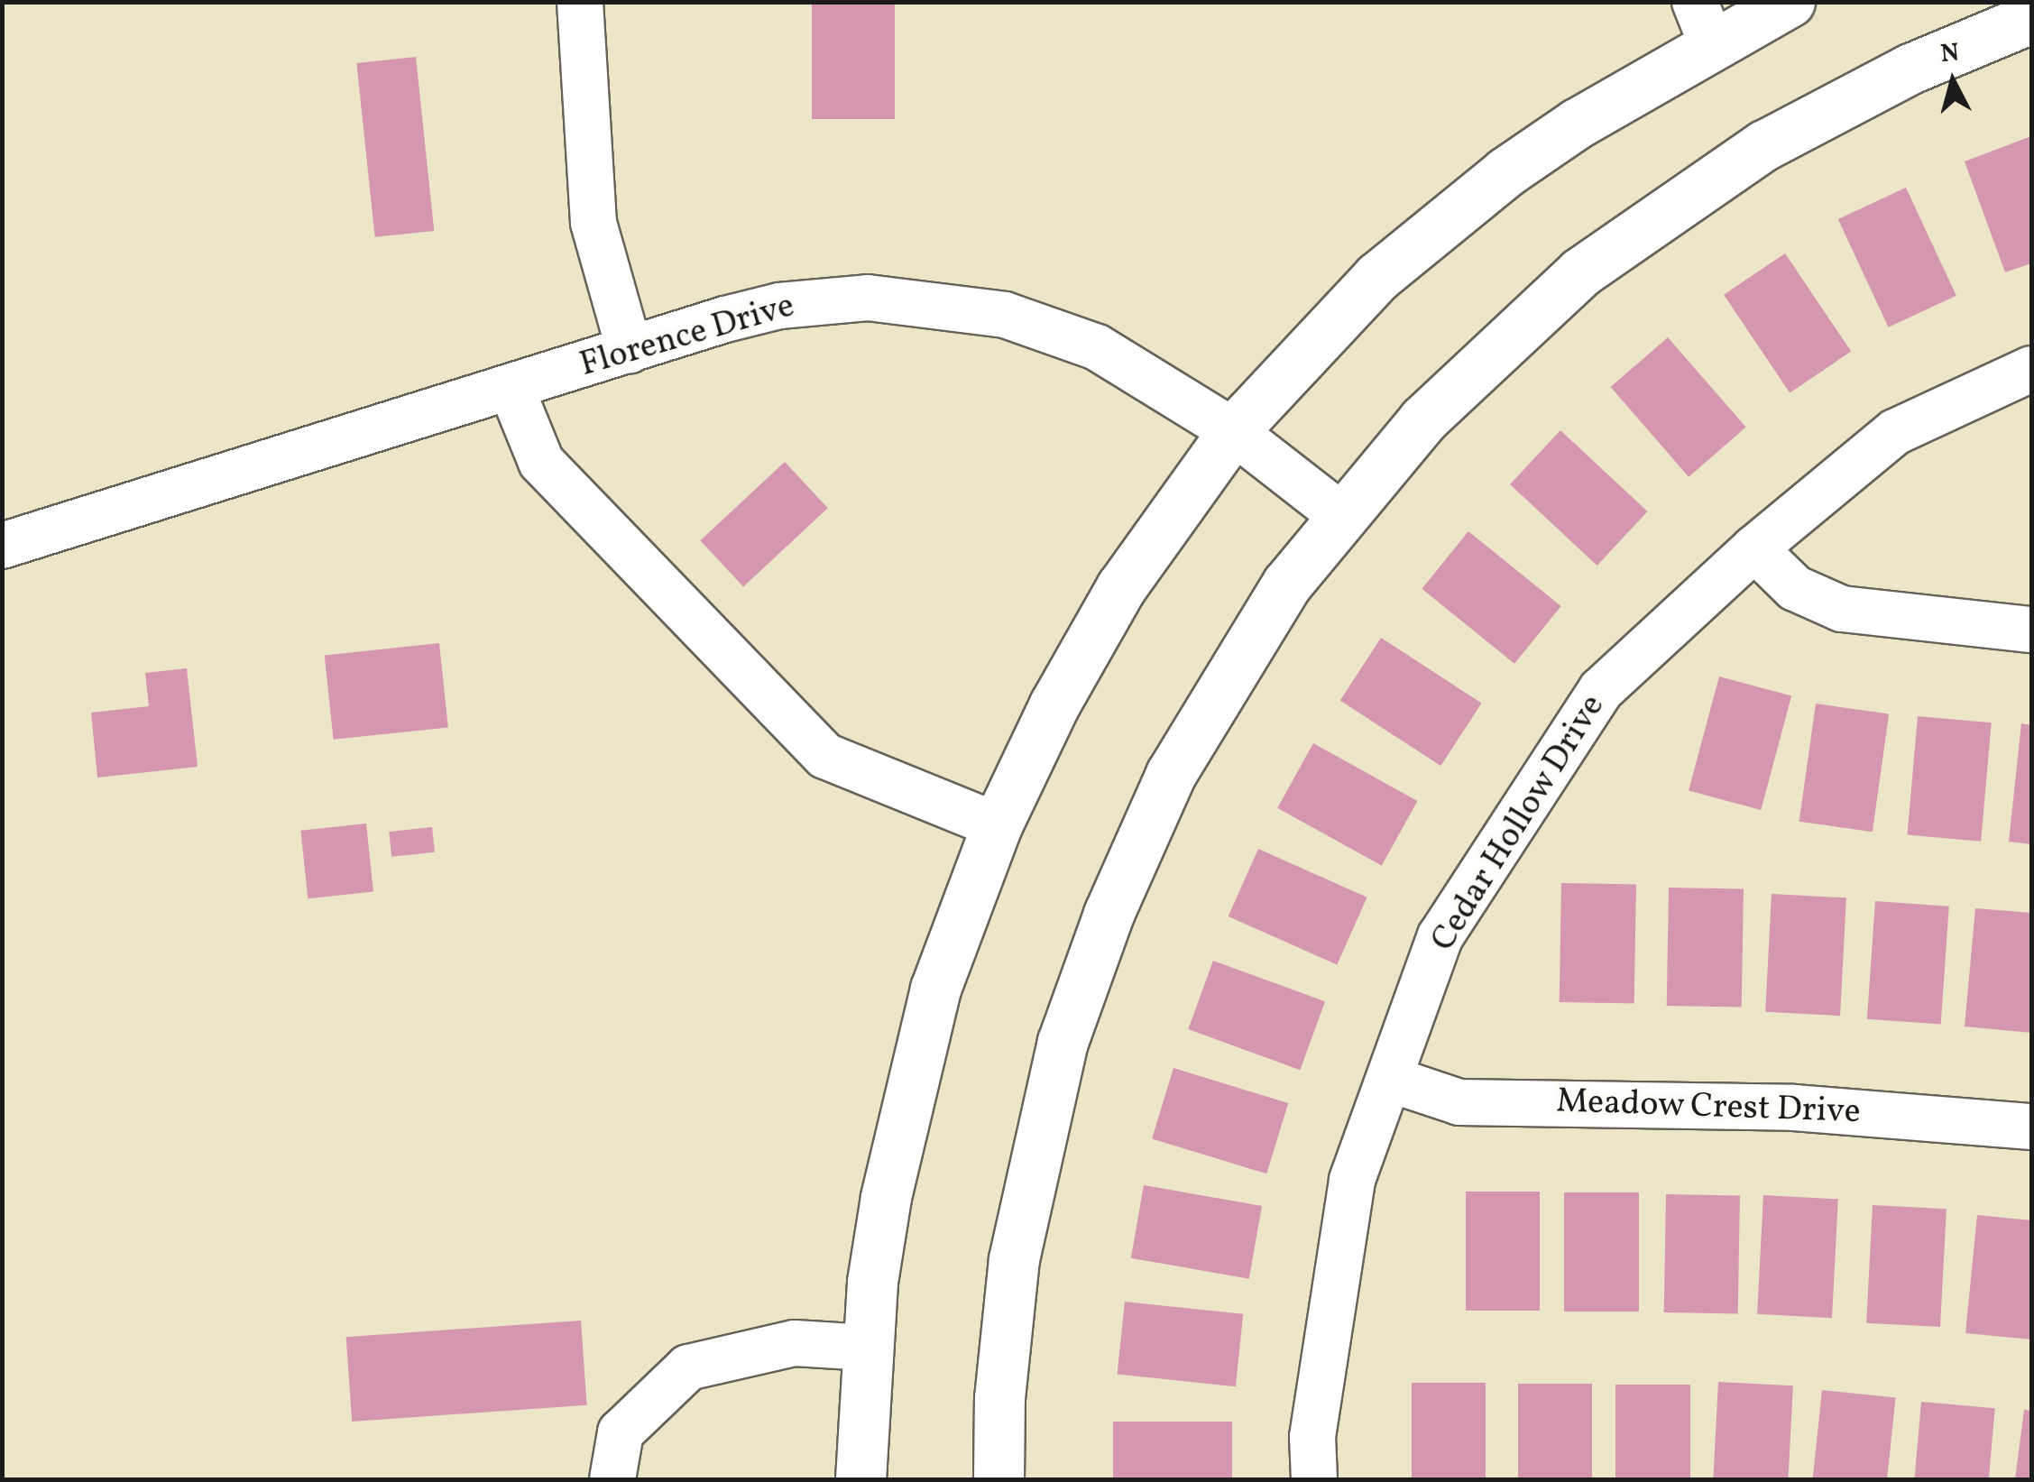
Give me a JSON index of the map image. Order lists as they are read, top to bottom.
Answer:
{
  "streets": {
    "street": ["Florence Drive", "Cedar Hollow Drive", "Meadow Crest Drive"]
  },
  "crossings": [
    ["Cedar Hollow Drive", "Meadow Crest Drive"]
  ],
  "north": "top"
}
